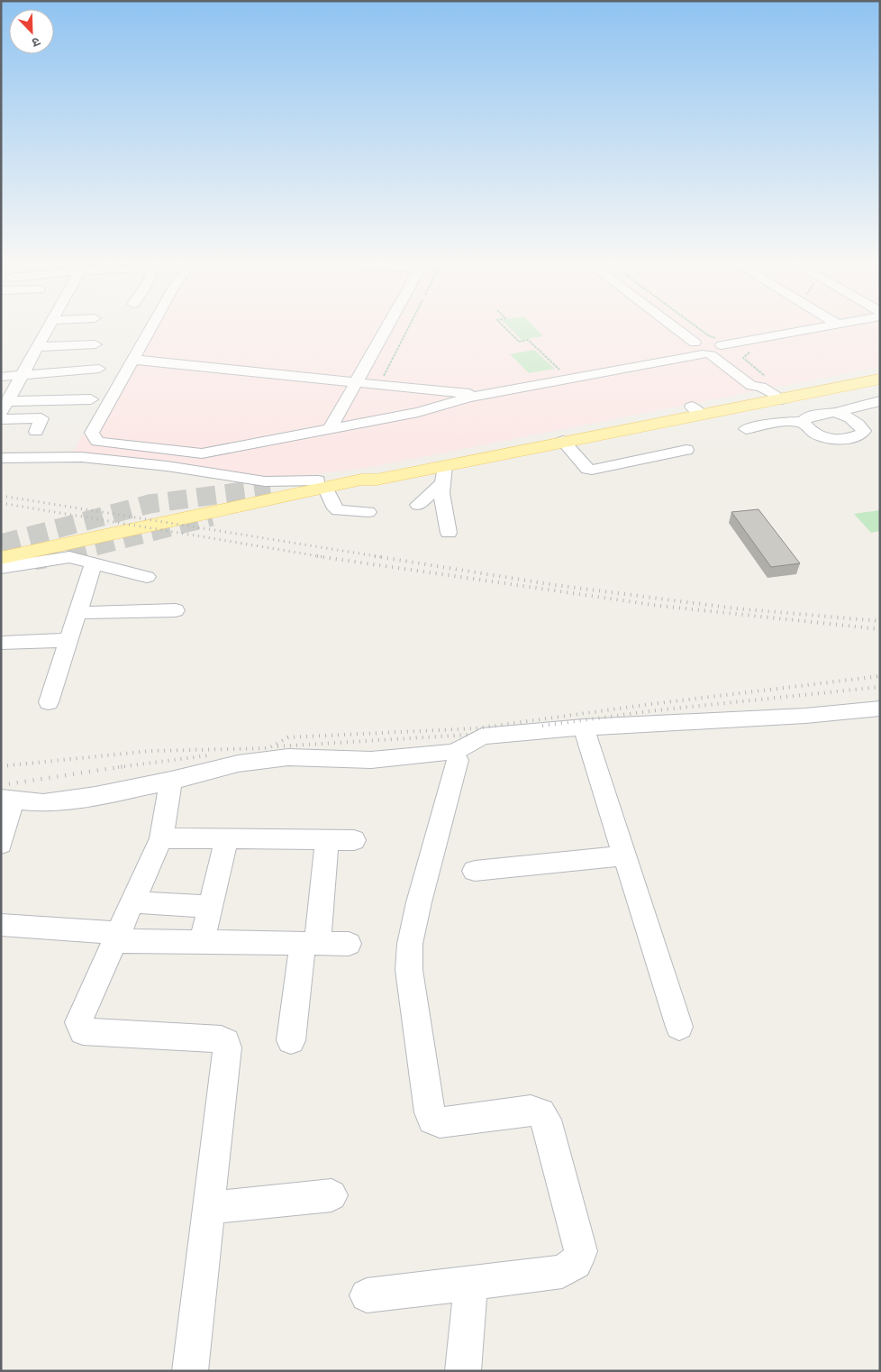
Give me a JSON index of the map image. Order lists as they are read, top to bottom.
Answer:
{
  "north": "bottom right"
}
